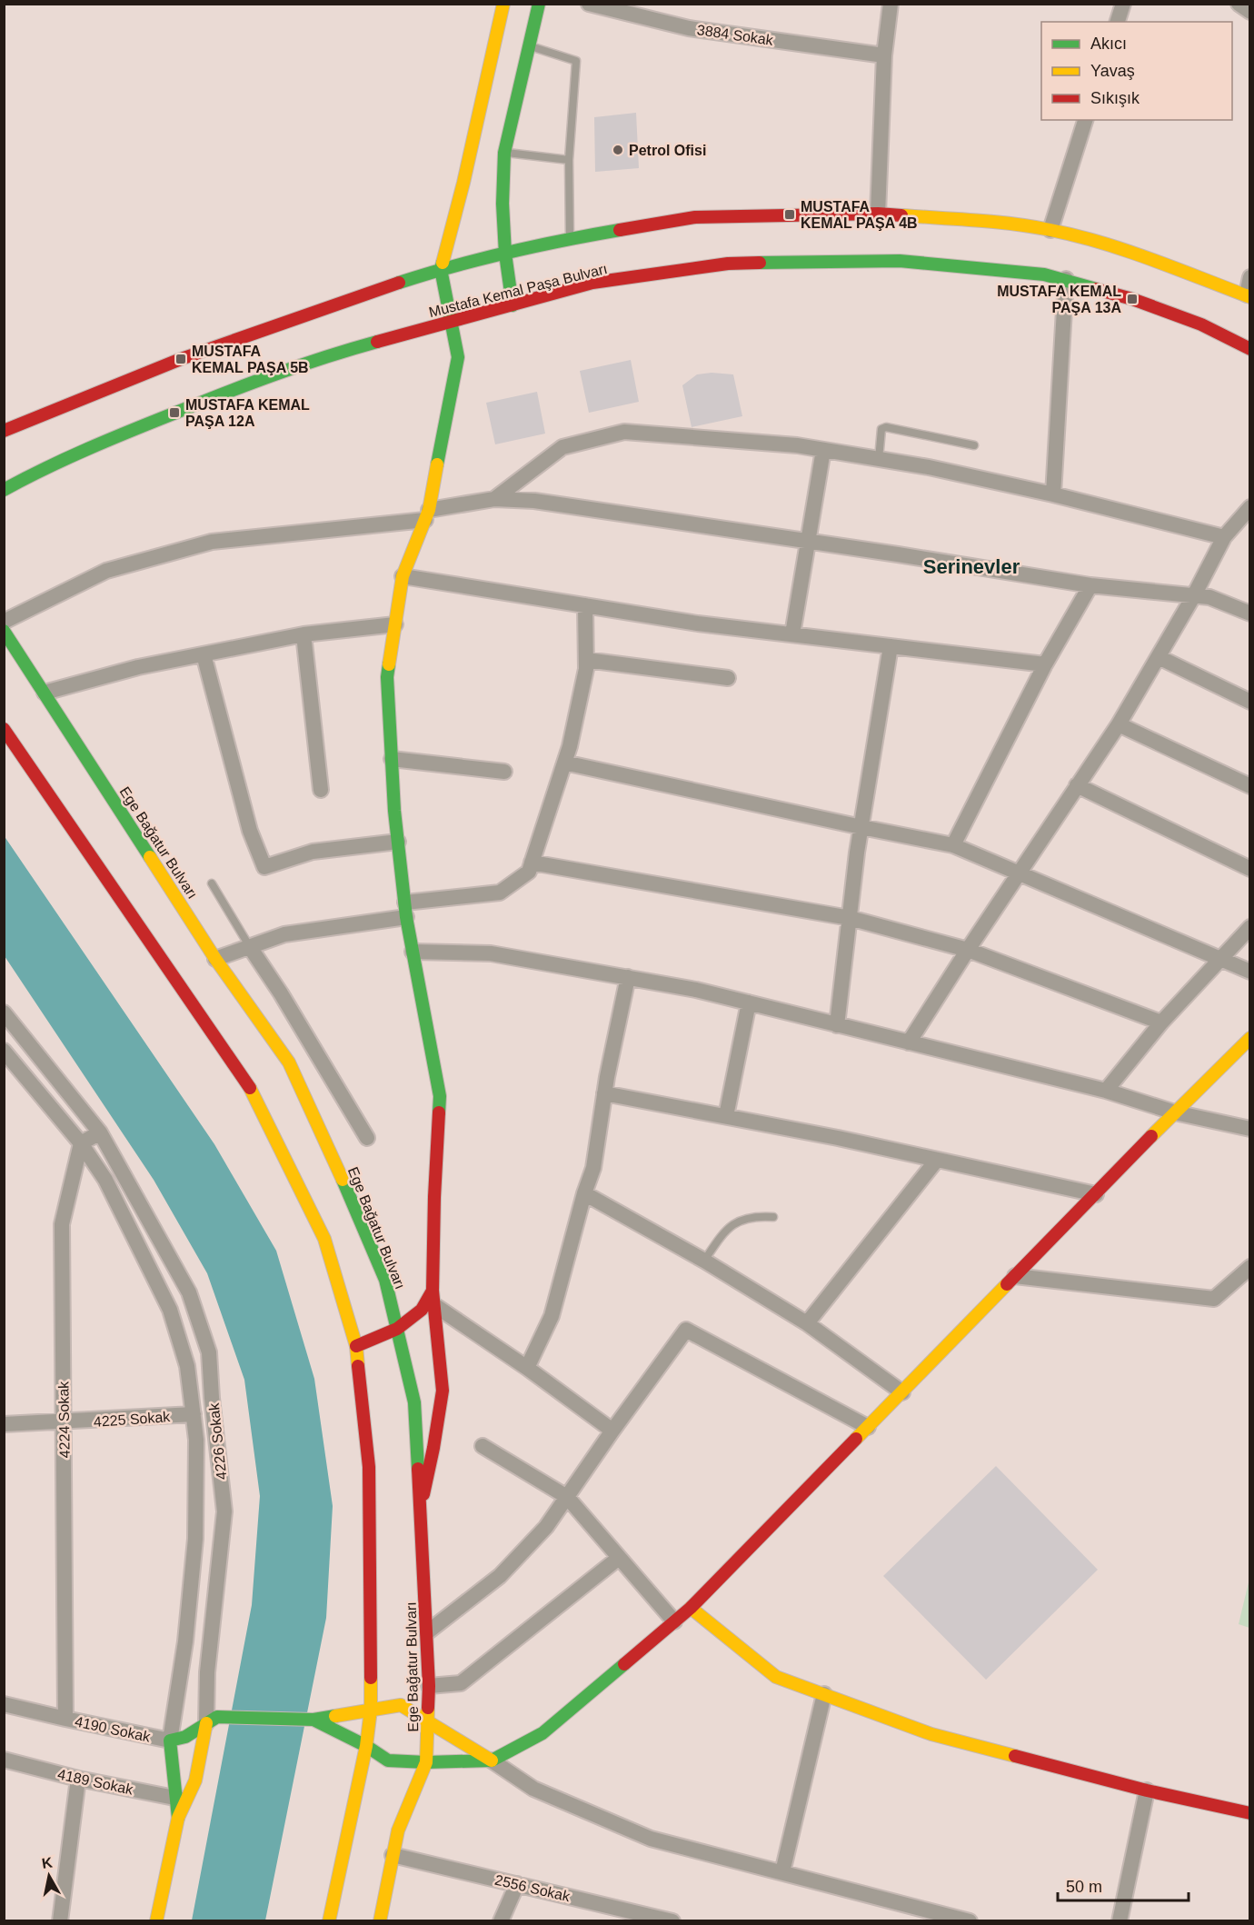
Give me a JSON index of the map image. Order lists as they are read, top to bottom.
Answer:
{
  "streets": {
    "main road": [
      "Mustafa Kemal Paşa Bulvarı",
      "Ege Bağatur Bulvarı",
      "4226 Sokak",
      "4190 Sokak"
    ],
    "street": [
      "3884 Sokak",
      "4225 Sokak",
      "4224 Sokak",
      "4189 Sokak",
      "2556 Sokak"
    ]
  },
  "crossings": [
    ["Ege Bağatur Bulvarı", "2556 Sokak"],
    ["4225 Sokak", "4224 Sokak"],
    ["4224 Sokak", "4190 Sokak"],
    ["4226 Sokak", "4190 Sokak"],
    ["4226 Sokak", "4189 Sokak"]
  ],
  "districts": ["Serinevler"],
  "places": {
    "other": ["Petrol Ofisi"],
    "transit": [
      "MUSTAFA KEMAL PAŞA 4B",
      "MUSTAFA KEMAL PAŞA 13A",
      "MUSTAFA KEMAL PAŞA 5B",
      "MUSTAFA KEMAL PAŞA 12A"
    ]
  },
  "legend": ["Akıcı", "Yavaş", "Sıkışık"],
  "scale_bar": "50 m",
  "north": "top"
}
